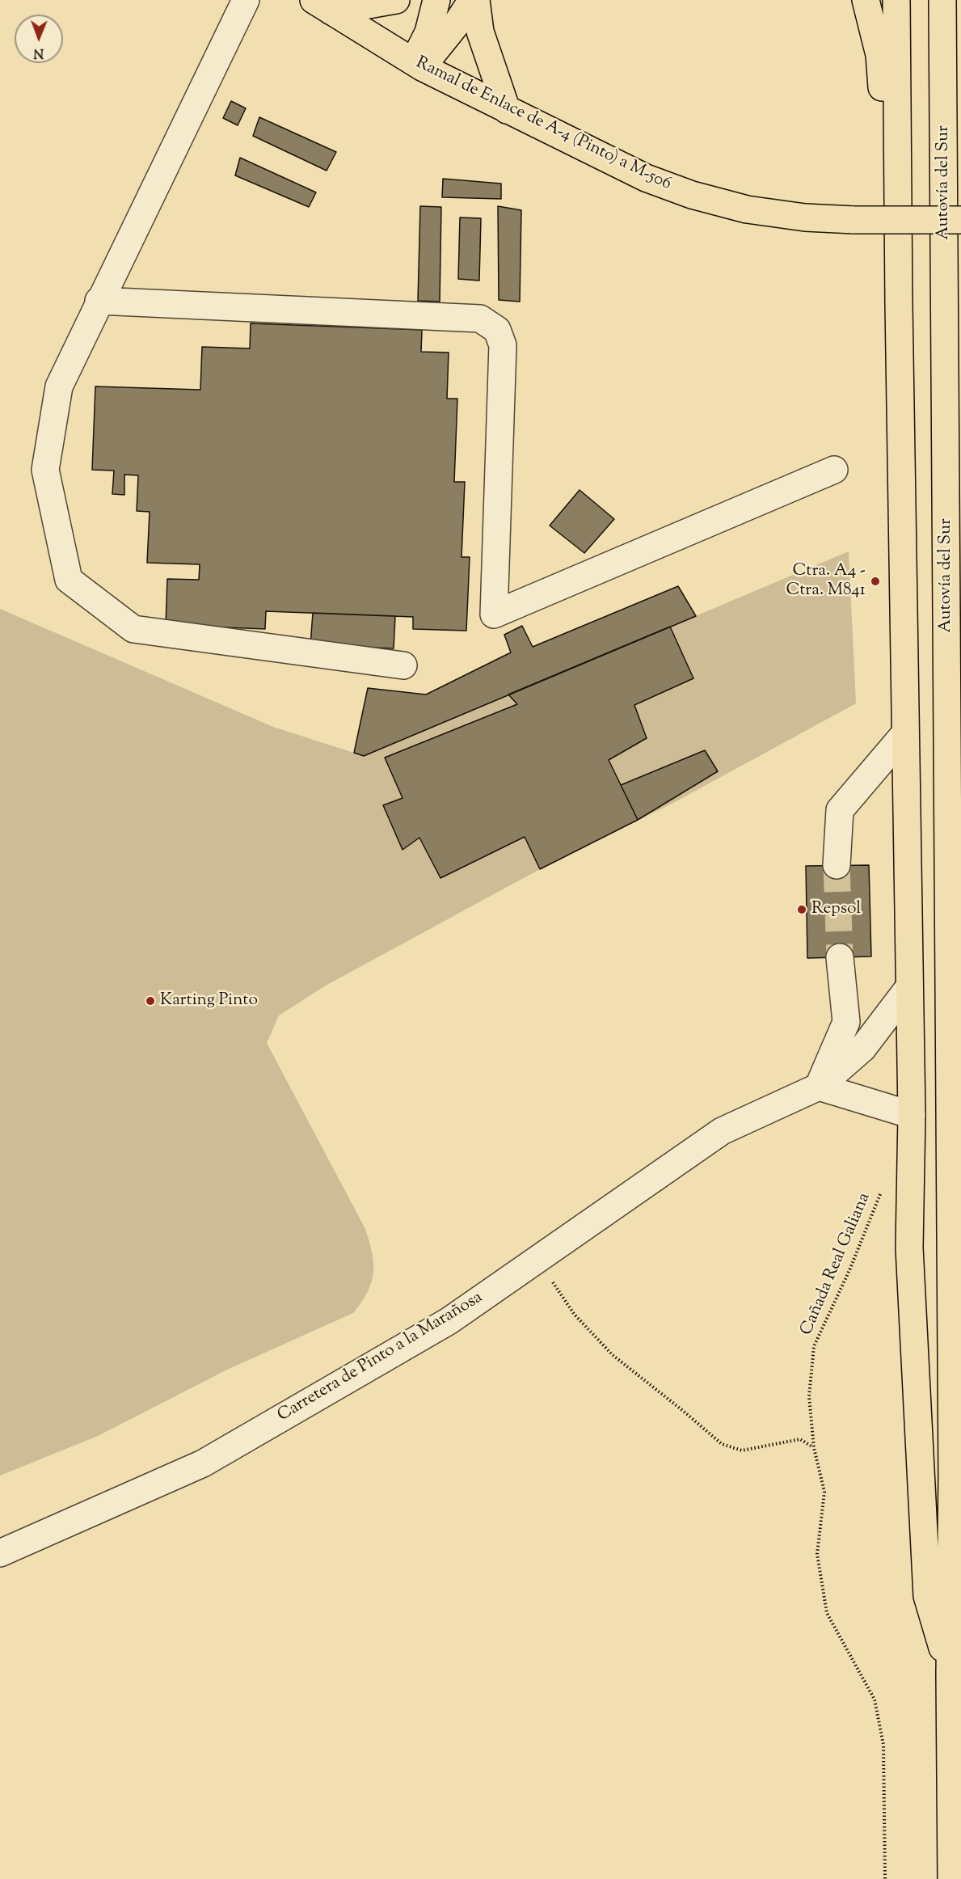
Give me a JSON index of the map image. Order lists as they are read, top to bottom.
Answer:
{
  "streets": {
    "main road": ["Ramal de Enlace de A-4 (Pinto) a M-506", "Autovía del Sur"],
    "street": ["Carretera de Pinto a la Marañosa"],
    "path": ["Cañada Real Galiana"]
  },
  "places": ["Ctra. A4 - Ctra. M841", "Repsol", "Karting Pinto"],
  "north": "bottom"
}
